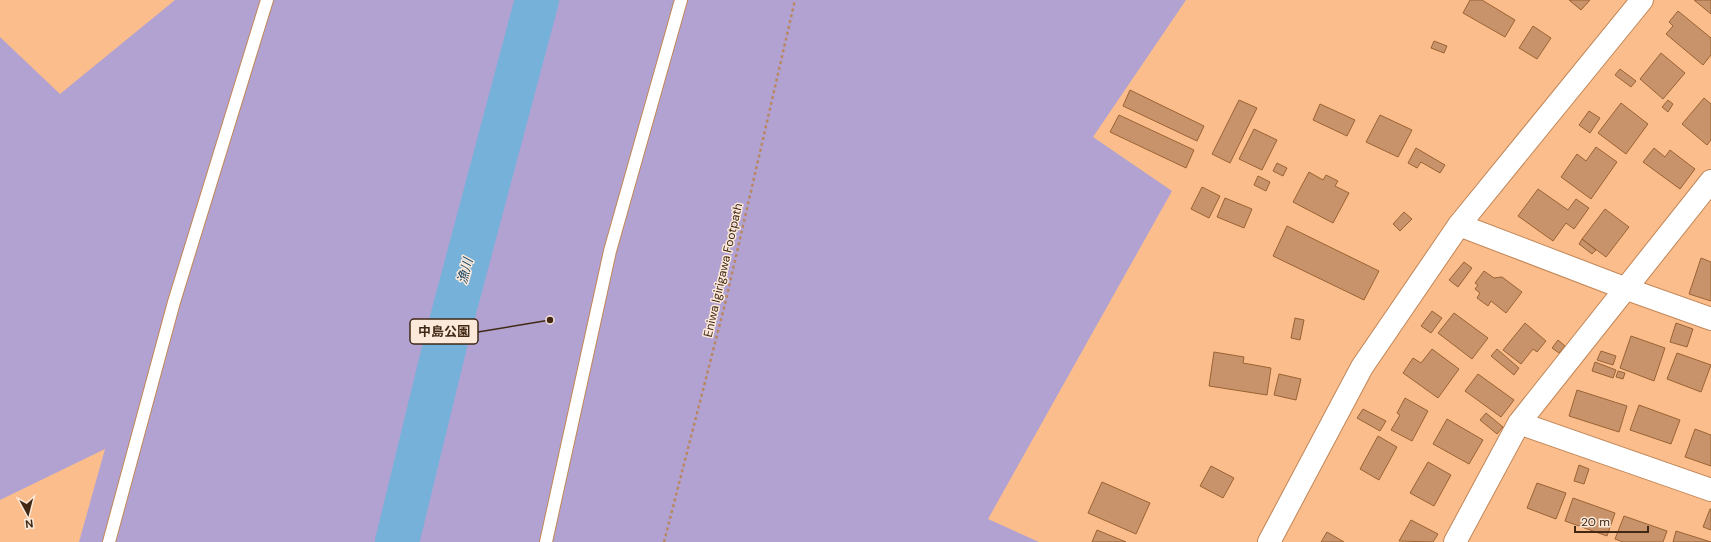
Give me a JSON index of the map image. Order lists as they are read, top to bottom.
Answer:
{
  "streets": {
    "path": ["Eniwa Igirigawa Footpath"]
  },
  "water": ["漁川"],
  "places": ["中島公園"],
  "scale_bar": "20 m",
  "north": "bottom"
}
